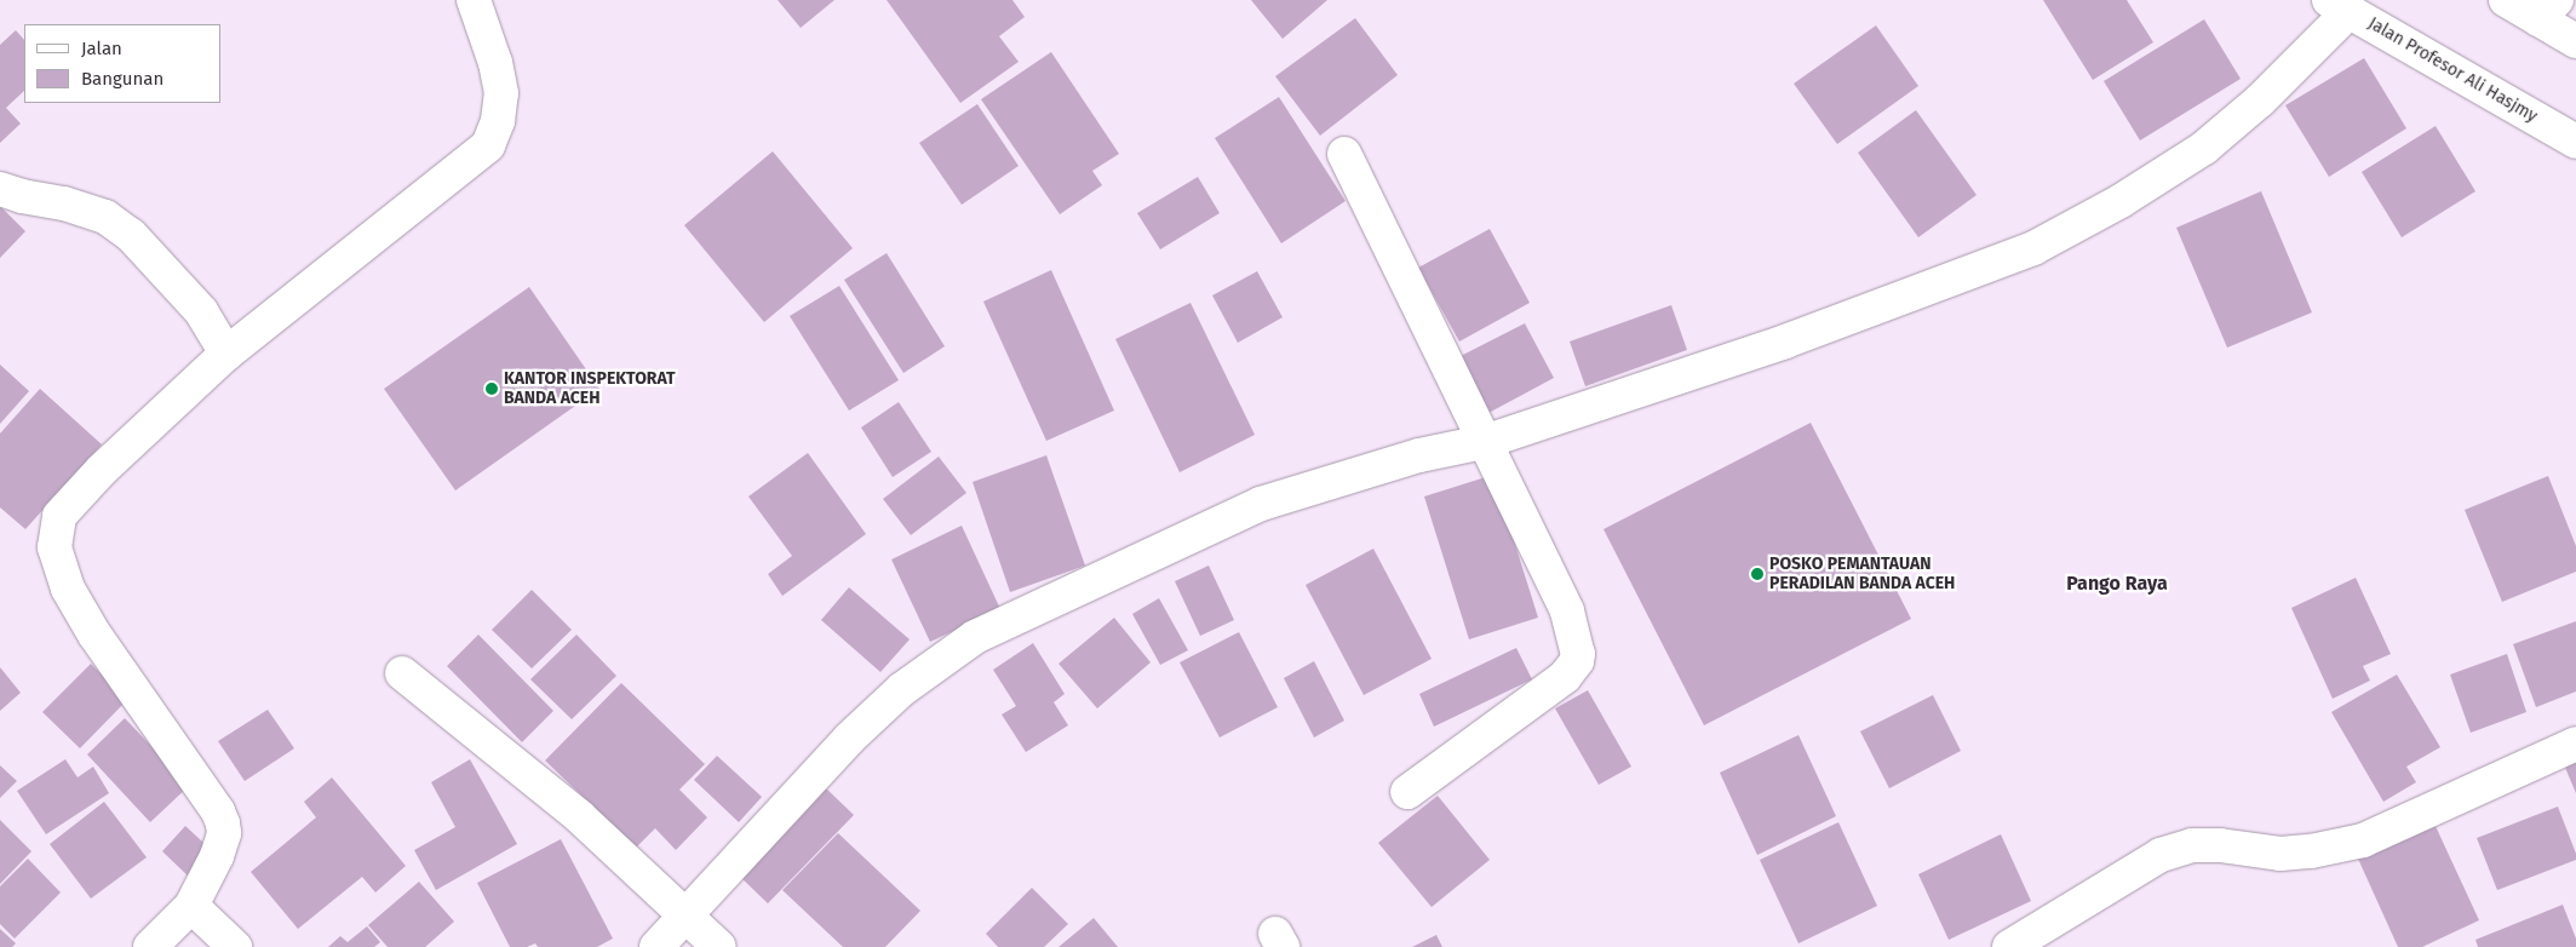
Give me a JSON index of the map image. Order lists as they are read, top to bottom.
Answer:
{
  "streets": {
    "street": ["Jalan Profesor Ali Hasjmy"]
  },
  "districts": ["Pango Raya"],
  "places": ["KANTOR INSPEKTORAT BANDA ACEH", "POSKO PEMANTAUAN PERADILAN BANDA ACEH"],
  "legend": ["Jalan", "Bangunan"]
}
